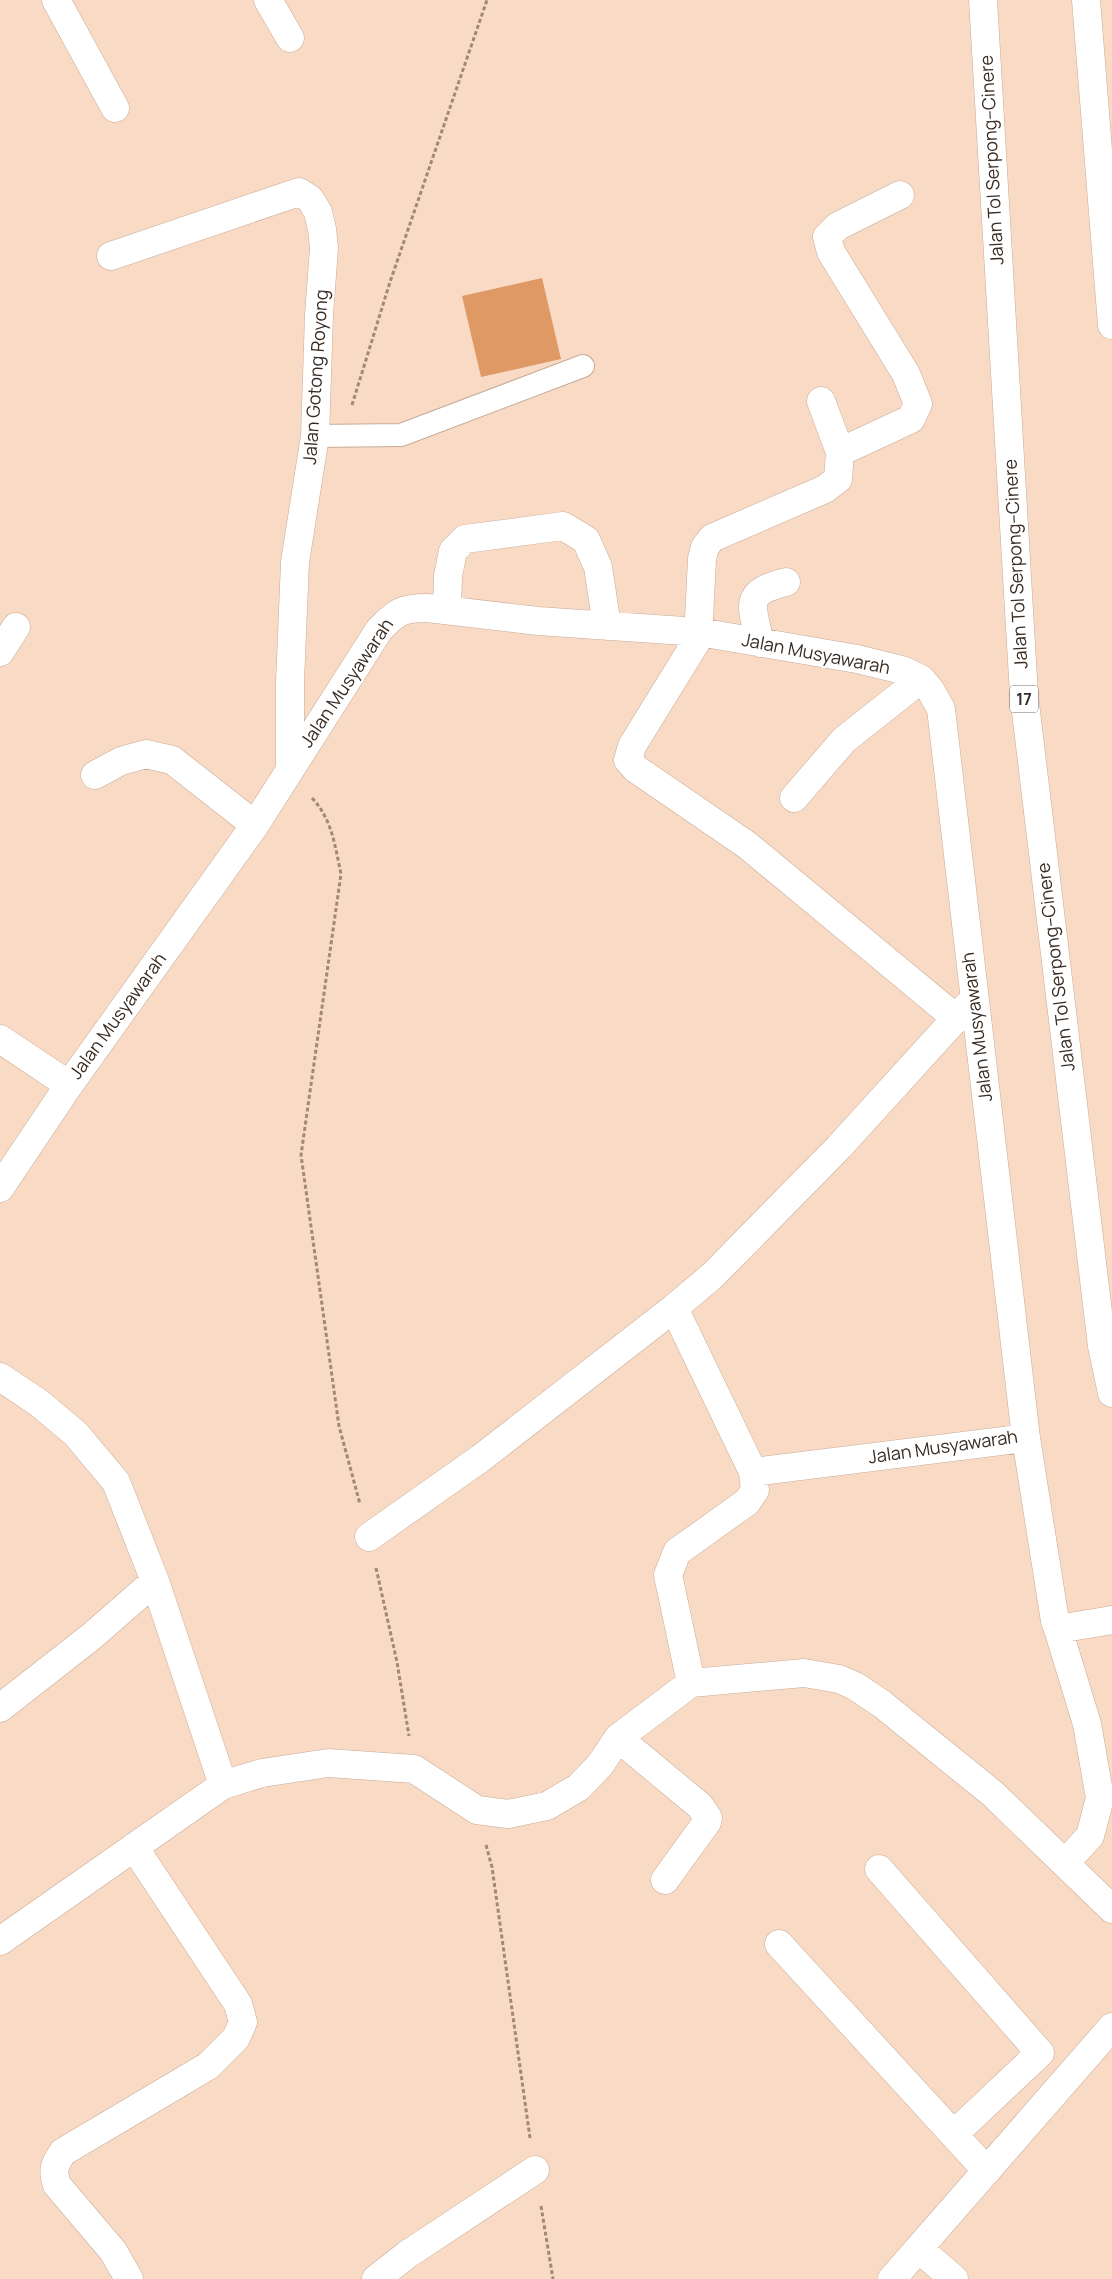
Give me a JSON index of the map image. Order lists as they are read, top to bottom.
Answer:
{
  "streets": {
    "main road": [
      "Jalan Tol Serpong–Cinere",
      "Jalan Gotong Royong",
      "Jalan Musyawarah",
      "17"
    ]
  },
  "crossings": [
    ["Jalan Gotong Royong", "Jalan Musyawarah"]
  ]
}
